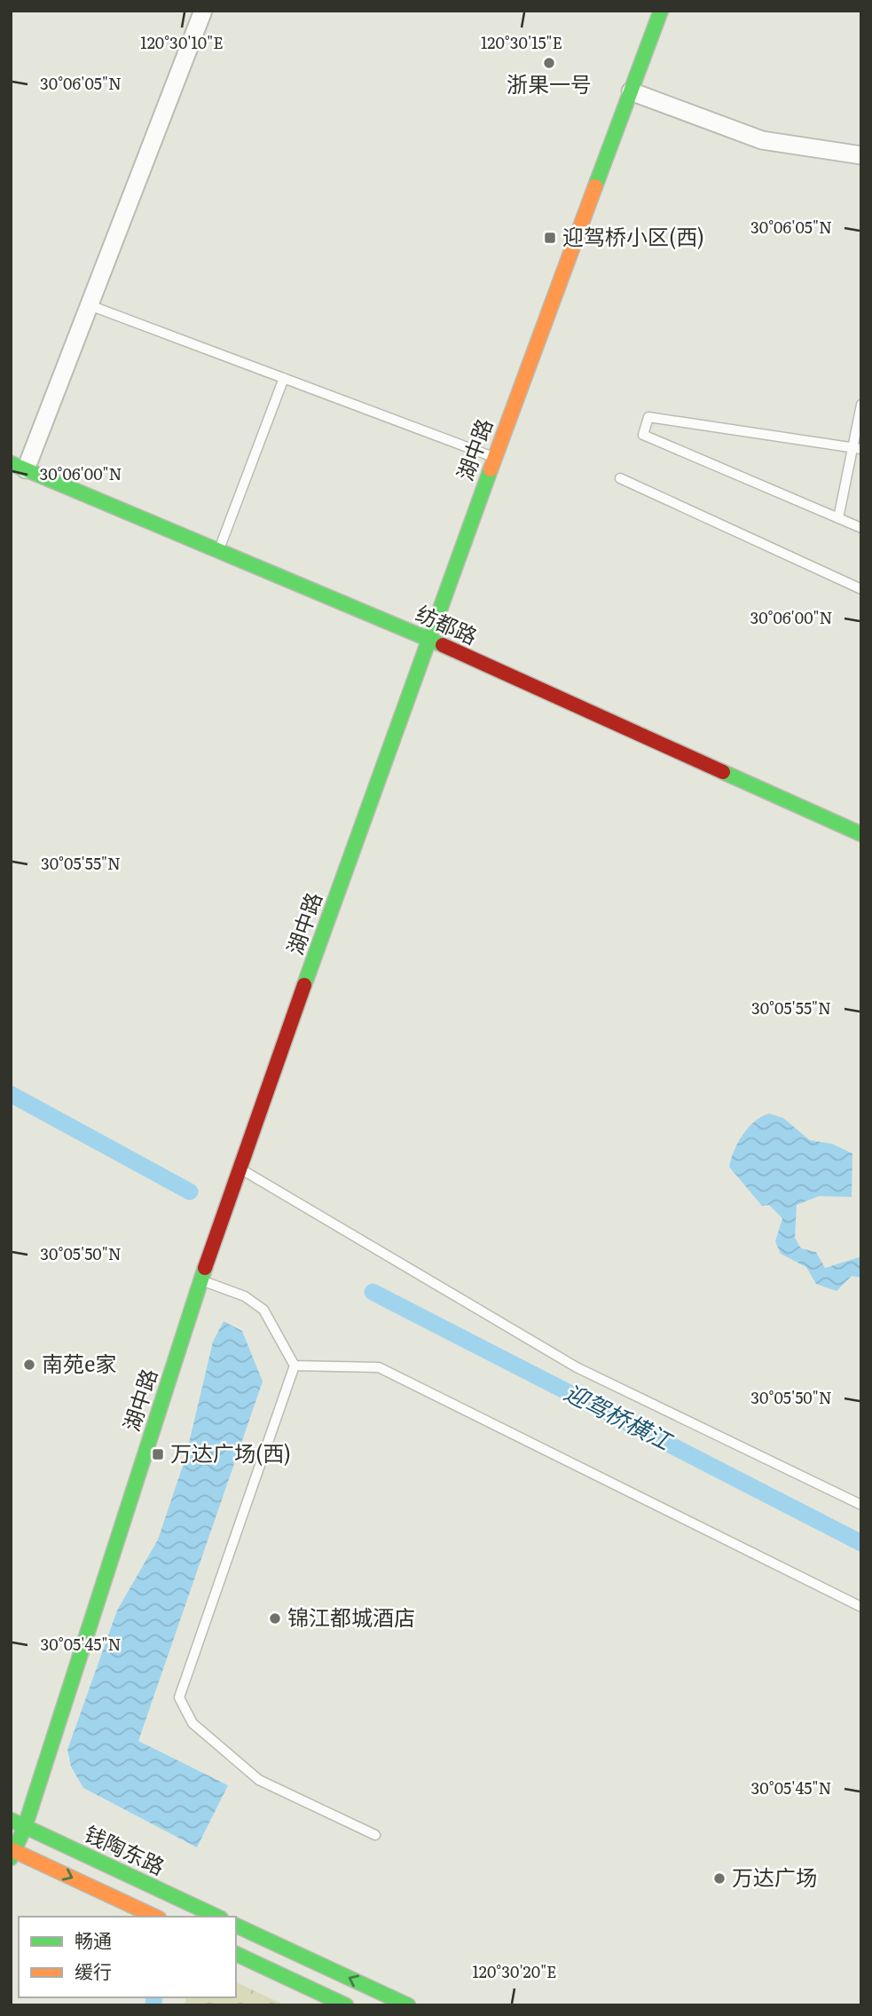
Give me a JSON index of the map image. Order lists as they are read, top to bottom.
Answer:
{
  "streets": {
    "street": ["湖中路", "纺都路", "钱陶东路"]
  },
  "crossings": [
    ["湖中路", "纺都路"],
    ["湖中路", "钱陶东路"]
  ],
  "water": ["迎驾桥横江"],
  "places": {
    "other": [
      "浙果一号",
      "南苑e家",
      "锦江都城酒店",
      "万达广场"
    ],
    "transit": ["迎驾桥小区(西)", "万达广场(西)"]
  },
  "legend": ["畅通", "缓行"],
  "coordinates": [
    "120°30'10\"E",
    "120°30'15\"E",
    "30°06'05\"N",
    "30°06'00\"N",
    "30°05'55\"N",
    "30°05'50\"N",
    "30°05'45\"N",
    "120°30'20\"E"
  ]
}
